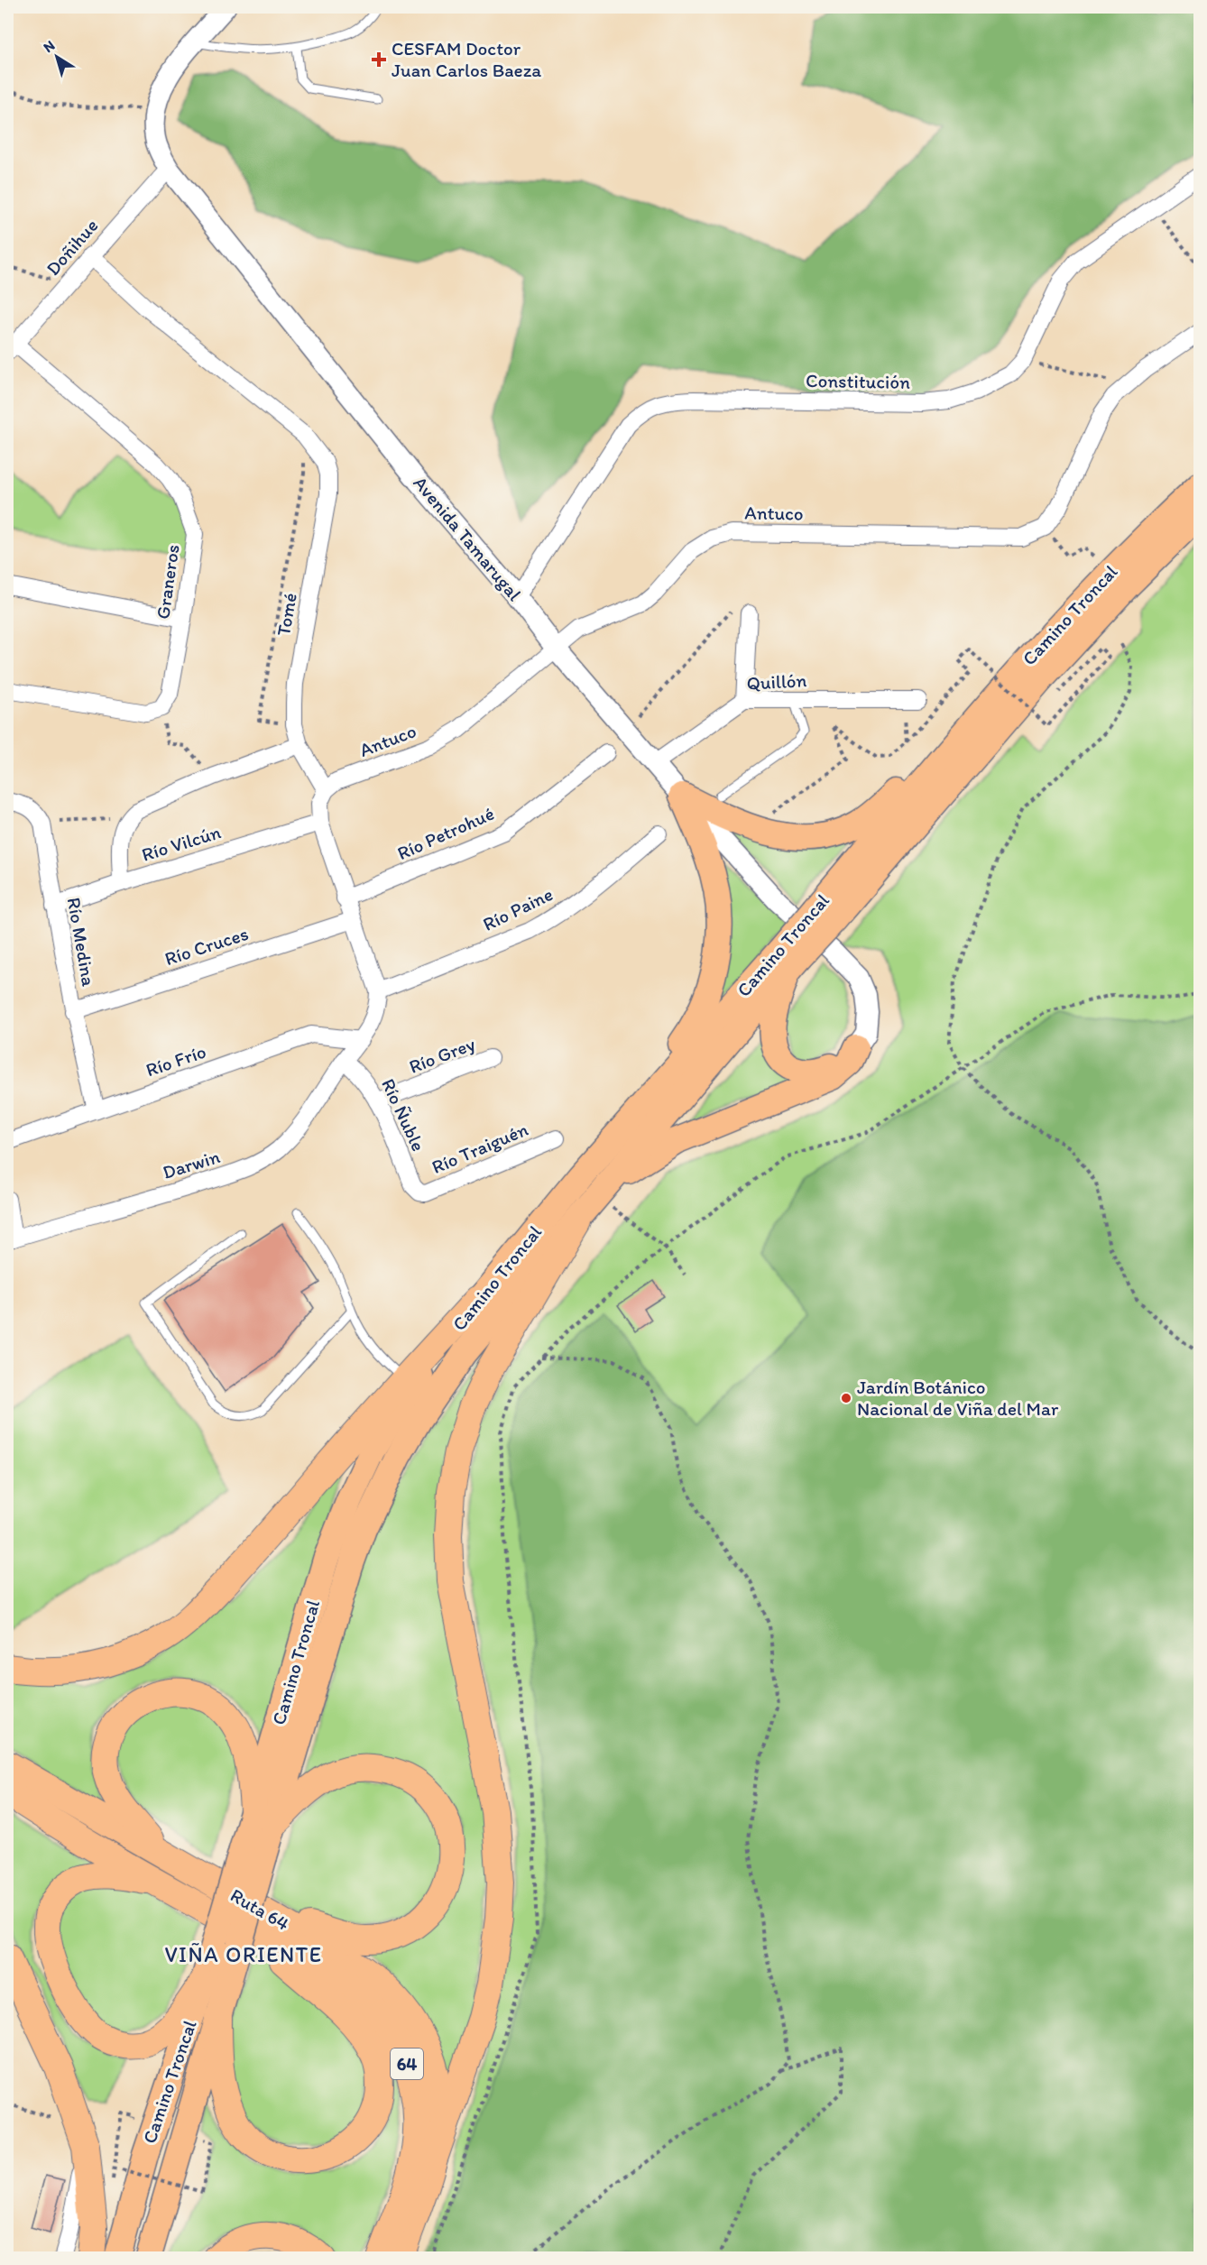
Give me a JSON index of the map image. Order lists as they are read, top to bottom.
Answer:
{
  "streets": {
    "highway": ["Ruta 64", "64"],
    "main road": ["Camino Troncal"],
    "street": [
      "Doñihue",
      "Constitución",
      "Antuco",
      "Avenida Tamarugal",
      "Graneros",
      "Tomé",
      "Quillón",
      "Río Petrohué",
      "Río Vilcún",
      "Río Paine",
      "Río Medina",
      "Río Cruces",
      "Río Grey",
      "Río Frío",
      "Río Ñuble",
      "Río Traiguén",
      "Darwin"
    ]
  },
  "crossings": [
    ["Doñihue", "Avenida Tamarugal"],
    ["Doñihue", "Graneros"],
    ["Doñihue", "Tomé"],
    ["Constitución", "Avenida Tamarugal"],
    ["Antuco", "Avenida Tamarugal"],
    ["Antuco", "Tomé"],
    ["Avenida Tamarugal", "Quillón"],
    ["Camino Troncal", "Ruta 64"],
    ["Camino Troncal", "64"],
    ["Río Vilcún", "Río Medina"],
    ["Río Medina", "Río Cruces"],
    ["Río Medina", "Río Frío"],
    ["Río Grey", "Río Ñuble"],
    ["Río Ñuble", "Río Traiguén"],
    ["Río Ñuble", "Darwin"],
    ["Ruta 64", "64"]
  ],
  "districts": ["VIÑA ORIENTE"],
  "places": {
    "health": ["CESFAM Doctor Juan Carlos Baeza"],
    "other": ["Jardín Botánico Nacional de Viña del Mar"]
  },
  "north": "top left"
}
